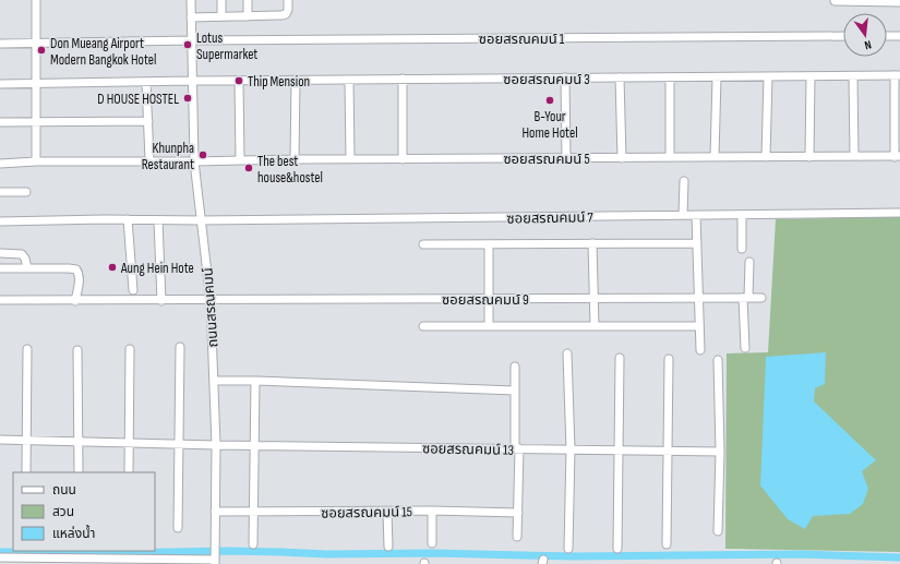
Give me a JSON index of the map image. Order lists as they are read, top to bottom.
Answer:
{
  "streets": {
    "street": [
      "ซอยสรณคมน์ 1",
      "ซอยสรณคมน์ 3",
      "ซอยสรณคมน์ 5",
      "ซอยสรณคมน์ 7",
      "ซอยสรณคมน์ 9",
      "ถนนสรณคมน์",
      "ซอยสรณคมน์ 13",
      "ซอยสรณคมน์ 15"
    ]
  },
  "crossings": [
    ["ซอยสรณคมน์ 1", "ถนนสรณคมน์"],
    ["ซอยสรณคมน์ 3", "ถนนสรณคมน์"],
    ["ซอยสรณคมน์ 5", "ถนนสรณคมน์"],
    ["ซอยสรณคมน์ 7", "ถนนสรณคมน์"],
    ["ซอยสรณคมน์ 9", "ถนนสรณคมน์"],
    ["ถนนสรณคมน์", "ซอยสรณคมน์ 13"],
    ["ถนนสรณคมน์", "ซอยสรณคมน์ 15"]
  ],
  "places": [
    "Lotus Supermarket",
    "Don Mueang Airport Modern Bangkok Hotel",
    "Thip Mension",
    "D HOUSE HOSTEL",
    "B-Your Home Hotel",
    "Khunpha Restaurant",
    "The best house&hostel",
    "Aung Hein Hote"
  ],
  "legend": ["ถนน", "สวน", "แหล่งน้ำ"],
  "north": "bottom"
}
